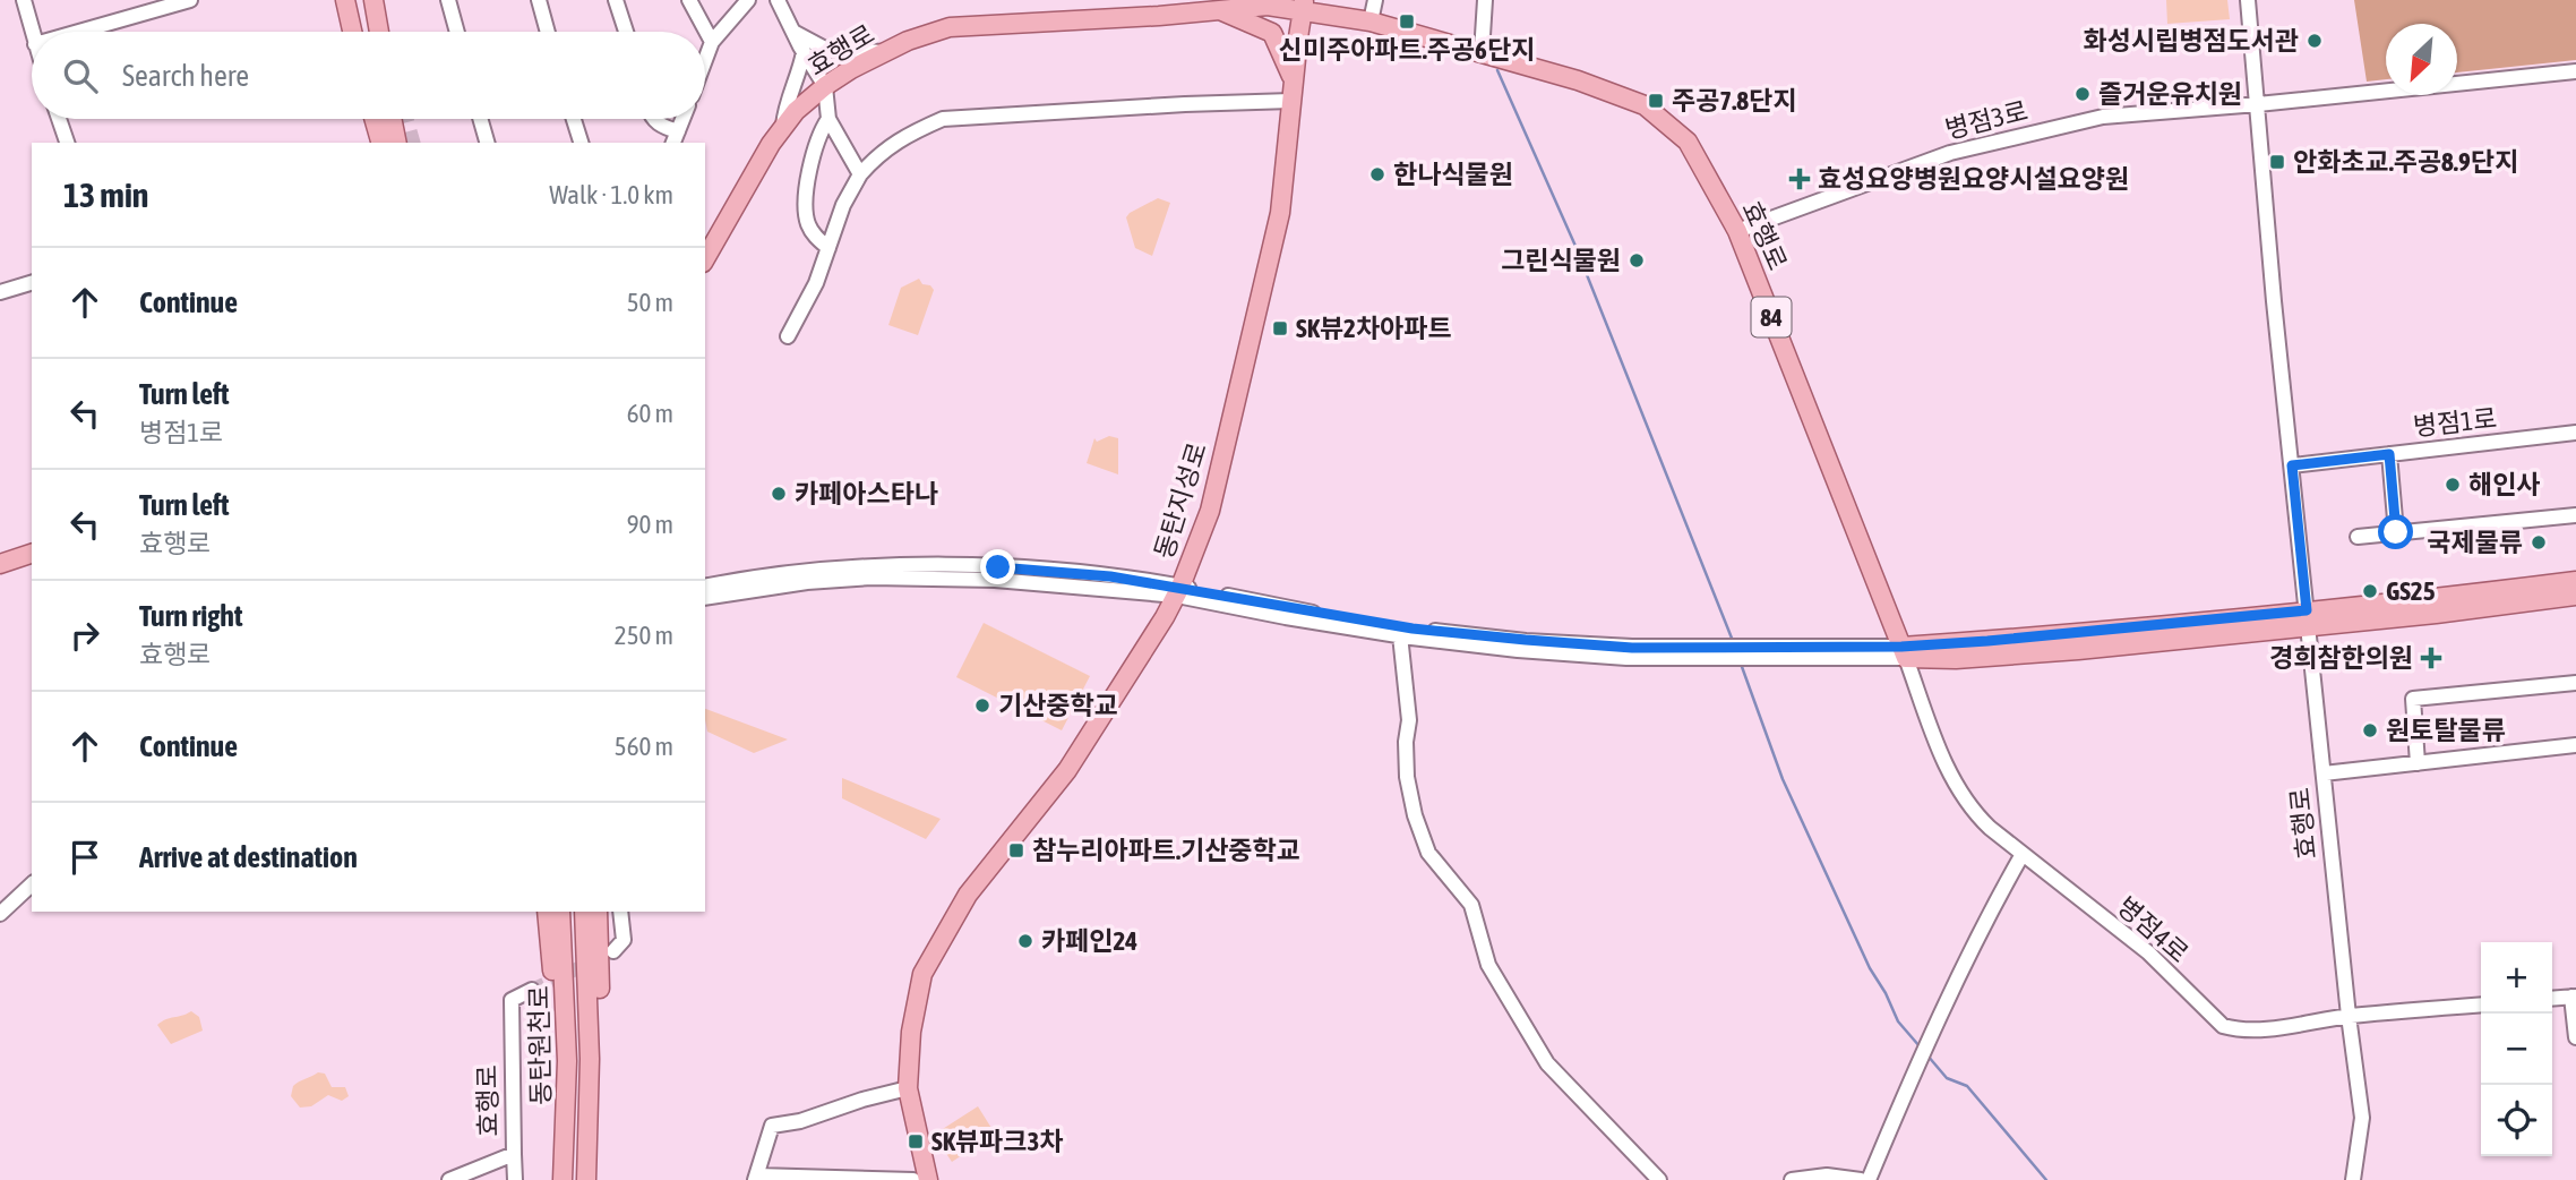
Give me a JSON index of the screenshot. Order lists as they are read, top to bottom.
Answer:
{
  "streets": {
    "main road": [
      "효행로",
      "84",
      "동탄지성로",
      "동탄원천로"
    ],
    "street": ["병점3로", "병점1로", "병점4로"]
  },
  "crossings": [
    ["효행로", "병점3로"],
    ["효행로", "병점1로"],
    ["효행로", "동탄지성로"],
    ["효행로", "병점4로"]
  ],
  "places": {
    "transit": [
      "신미주아파트.주공6단지",
      "주공7.8단지",
      "안화초교.주공8.9단지",
      "SK뷰2차아파트",
      "참누리아파트.기산중학교",
      "SK뷰파크3차"
    ],
    "other": [
      "화성시립병점도서관",
      "즐거운유치원",
      "한나식물원",
      "그린식물원",
      "해인사",
      "카페아스타나",
      "국제물류",
      "GS25",
      "기산중학교",
      "원토탈물류",
      "카페인24"
    ],
    "health": ["효성요양병원요양시설요양원", "경희참한의원"]
  },
  "north": "bottom left",
  "page": {
    "search": "Search here",
    "heading": ["13 min", "Walk · 1.0 km"],
    "list": [
      ["Continue", "50 m"],
      ["Turn left", "병점1로", "60 m"],
      ["Turn left", "효행로", "90 m"],
      ["Turn right", "효행로", "250 m"],
      ["Continue", "560 m"],
      "Arrive at destination"
    ],
    "map_buttons": ["+", "−"]
  }
}
